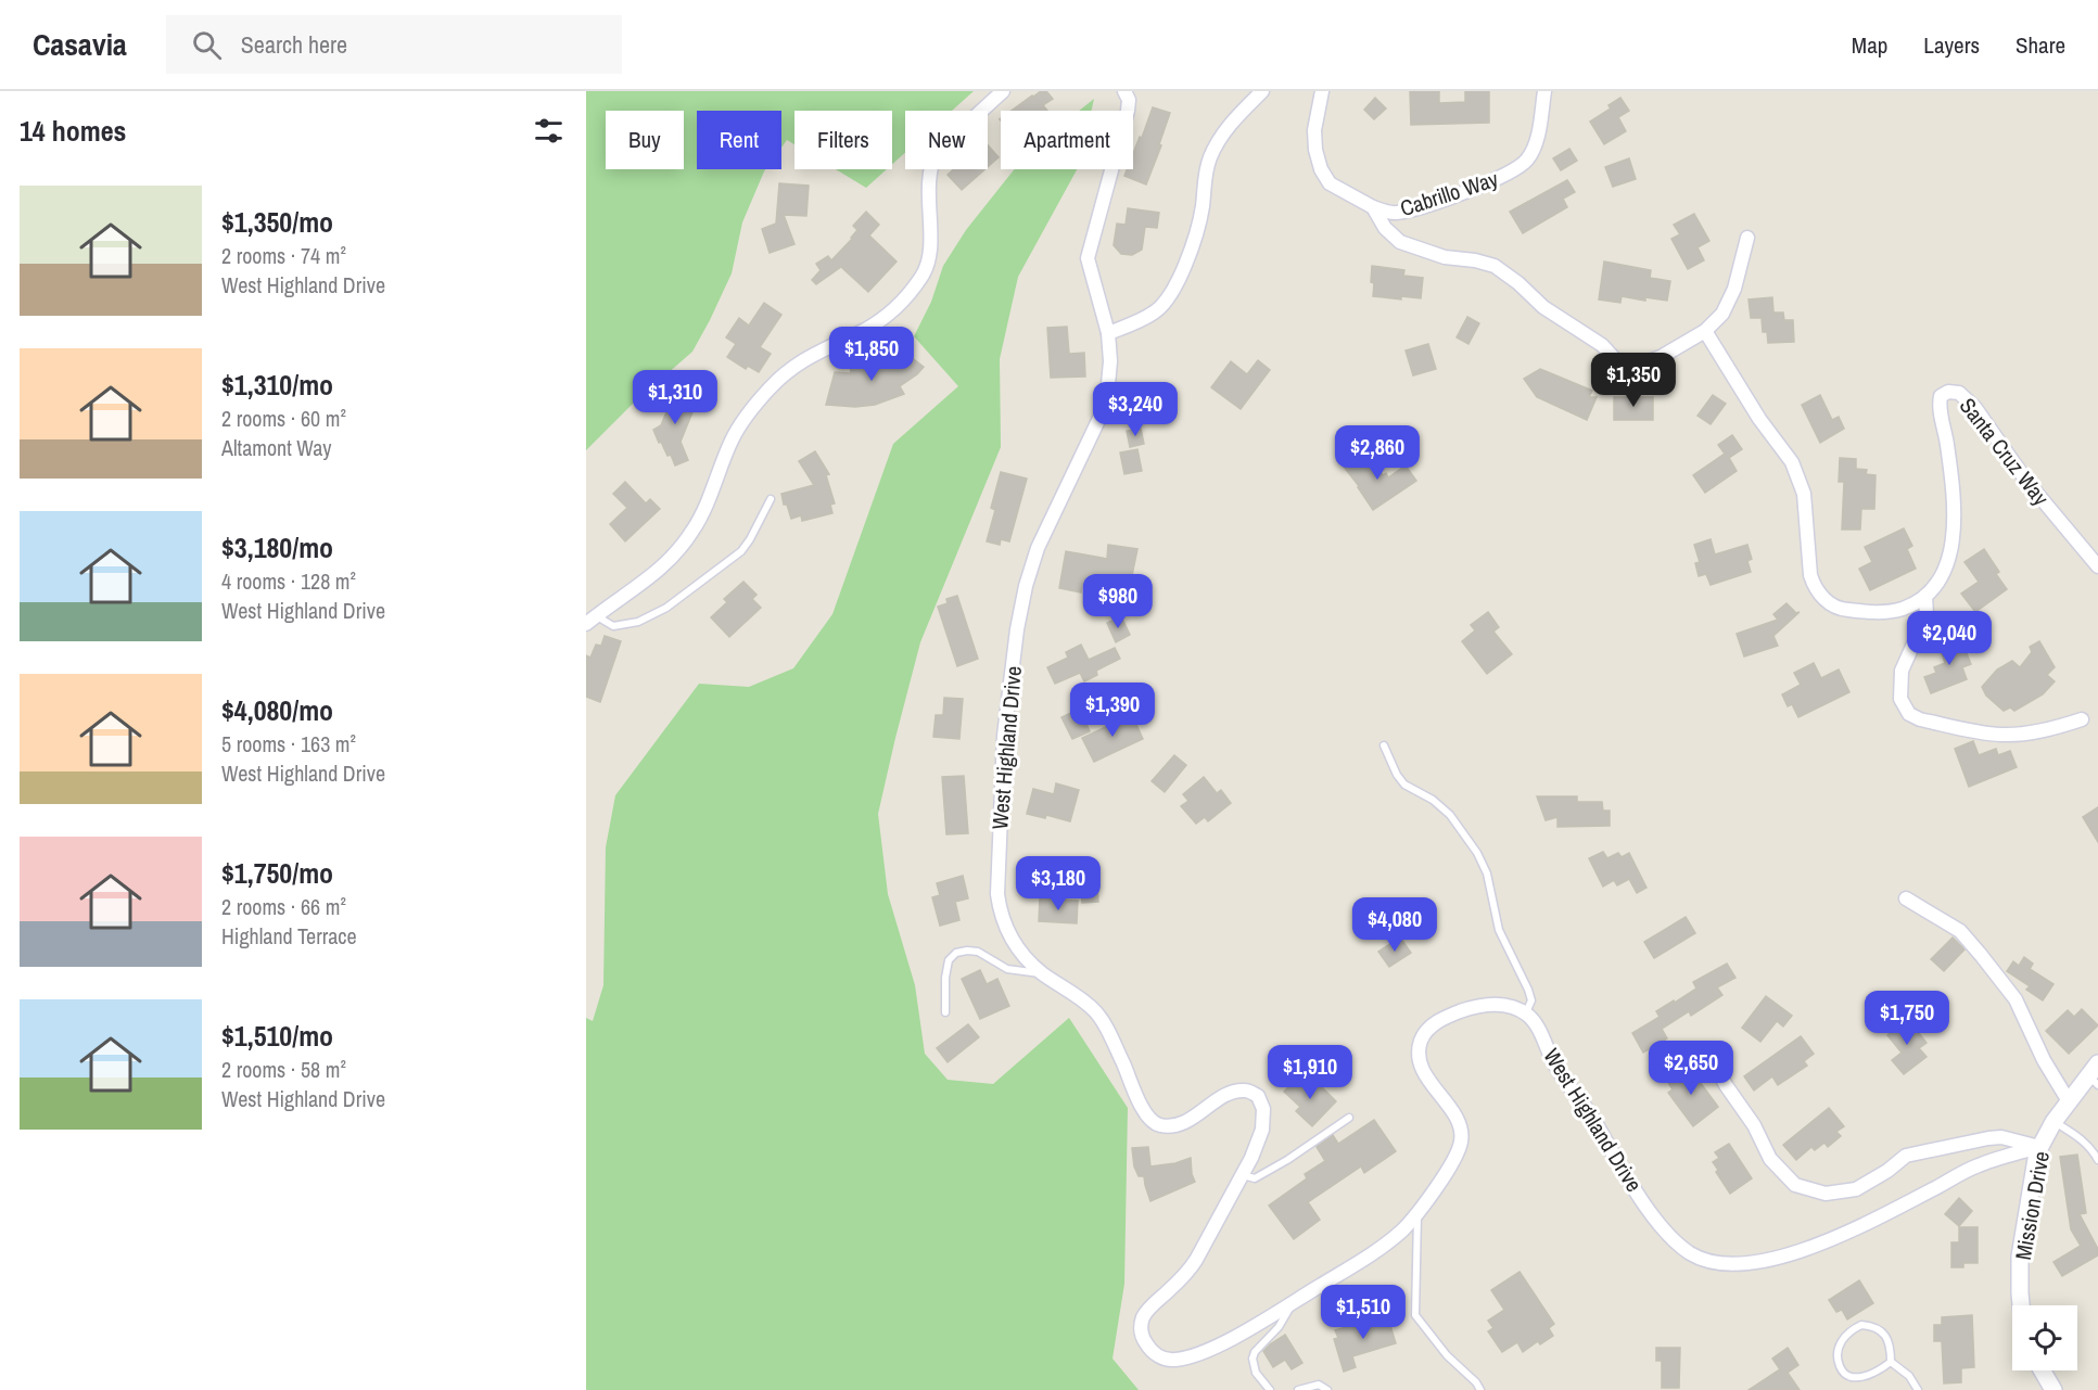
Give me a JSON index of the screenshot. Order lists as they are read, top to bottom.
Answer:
{
  "streets": {
    "street": [
      "Cabrillo Way",
      "Santa Cruz Way",
      "West Highland Drive",
      "Mission Drive"
    ]
  },
  "crossings": [
    ["West Highland Drive", "Mission Drive"]
  ],
  "page": {
    "header": "Casavia",
    "search": "Search here",
    "nav": ["Map", "Layers", "Share"],
    "heading": "14 homes",
    "chip": [
      "Buy",
      "Rent",
      "Filters",
      "New",
      "Apartment"
    ],
    "list": [
      {
        "name": "$1,350/mo",
        "note": "2 rooms · 74 m² · West Highland Drive"
      },
      {
        "name": "$1,310/mo",
        "note": "2 rooms · 60 m² · Altamont Way"
      },
      {
        "name": "$3,180/mo",
        "note": "4 rooms · 128 m² · West Highland Drive"
      },
      {
        "name": "$4,080/mo",
        "note": "5 rooms · 163 m² · West Highland Drive"
      },
      {
        "name": "$1,750/mo",
        "note": "2 rooms · 66 m² · Highland Terrace"
      },
      {
        "name": "$1,510/mo",
        "note": "2 rooms · 58 m² · West Highland Drive"
      }
    ],
    "price": [
      "$1,850",
      "$1,350",
      "$1,310",
      "$3,240",
      "$2,860",
      "$980",
      "$2,040",
      "$1,390",
      "$3,180",
      "$4,080",
      "$1,750",
      "$2,650",
      "$1,910",
      "$1,510"
    ]
  }
}
